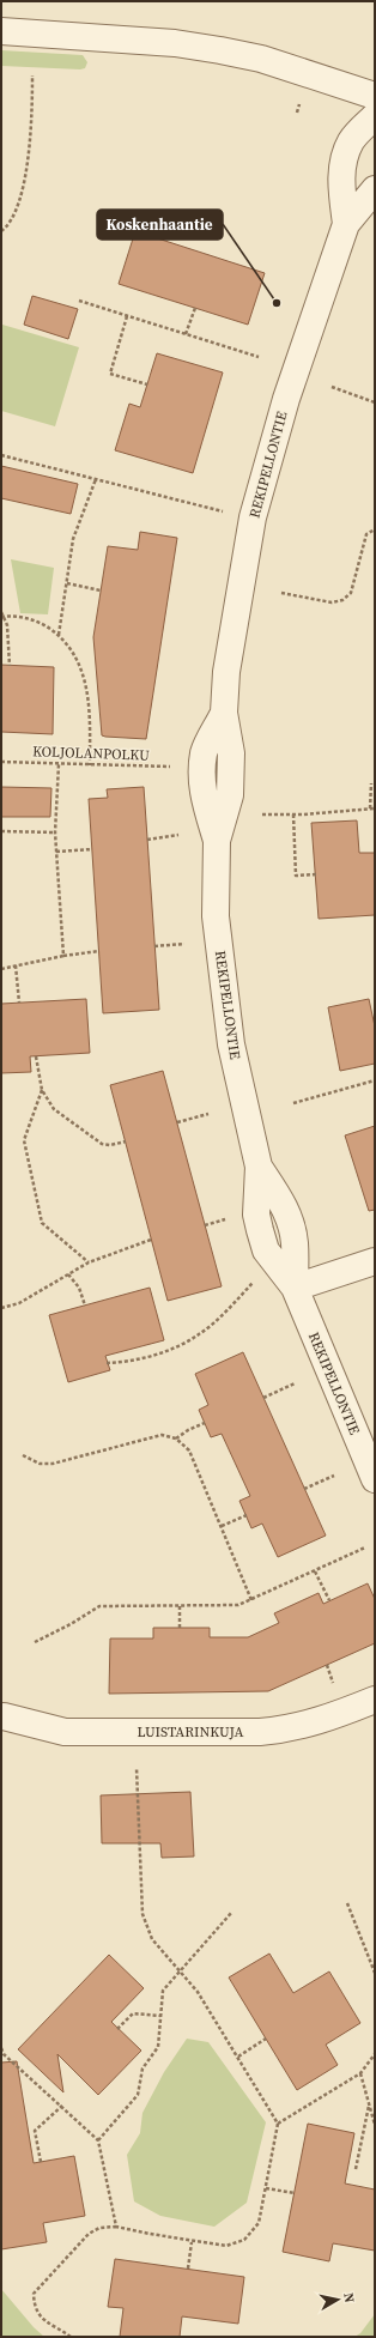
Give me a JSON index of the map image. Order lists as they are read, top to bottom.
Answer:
{
  "streets": {
    "street": ["REKIPELLONTIE", "LUISTARINKUJA"],
    "path": ["KOLJOLANPOLKU"]
  },
  "places": ["Koskenhaantie"],
  "north": "right"
}
